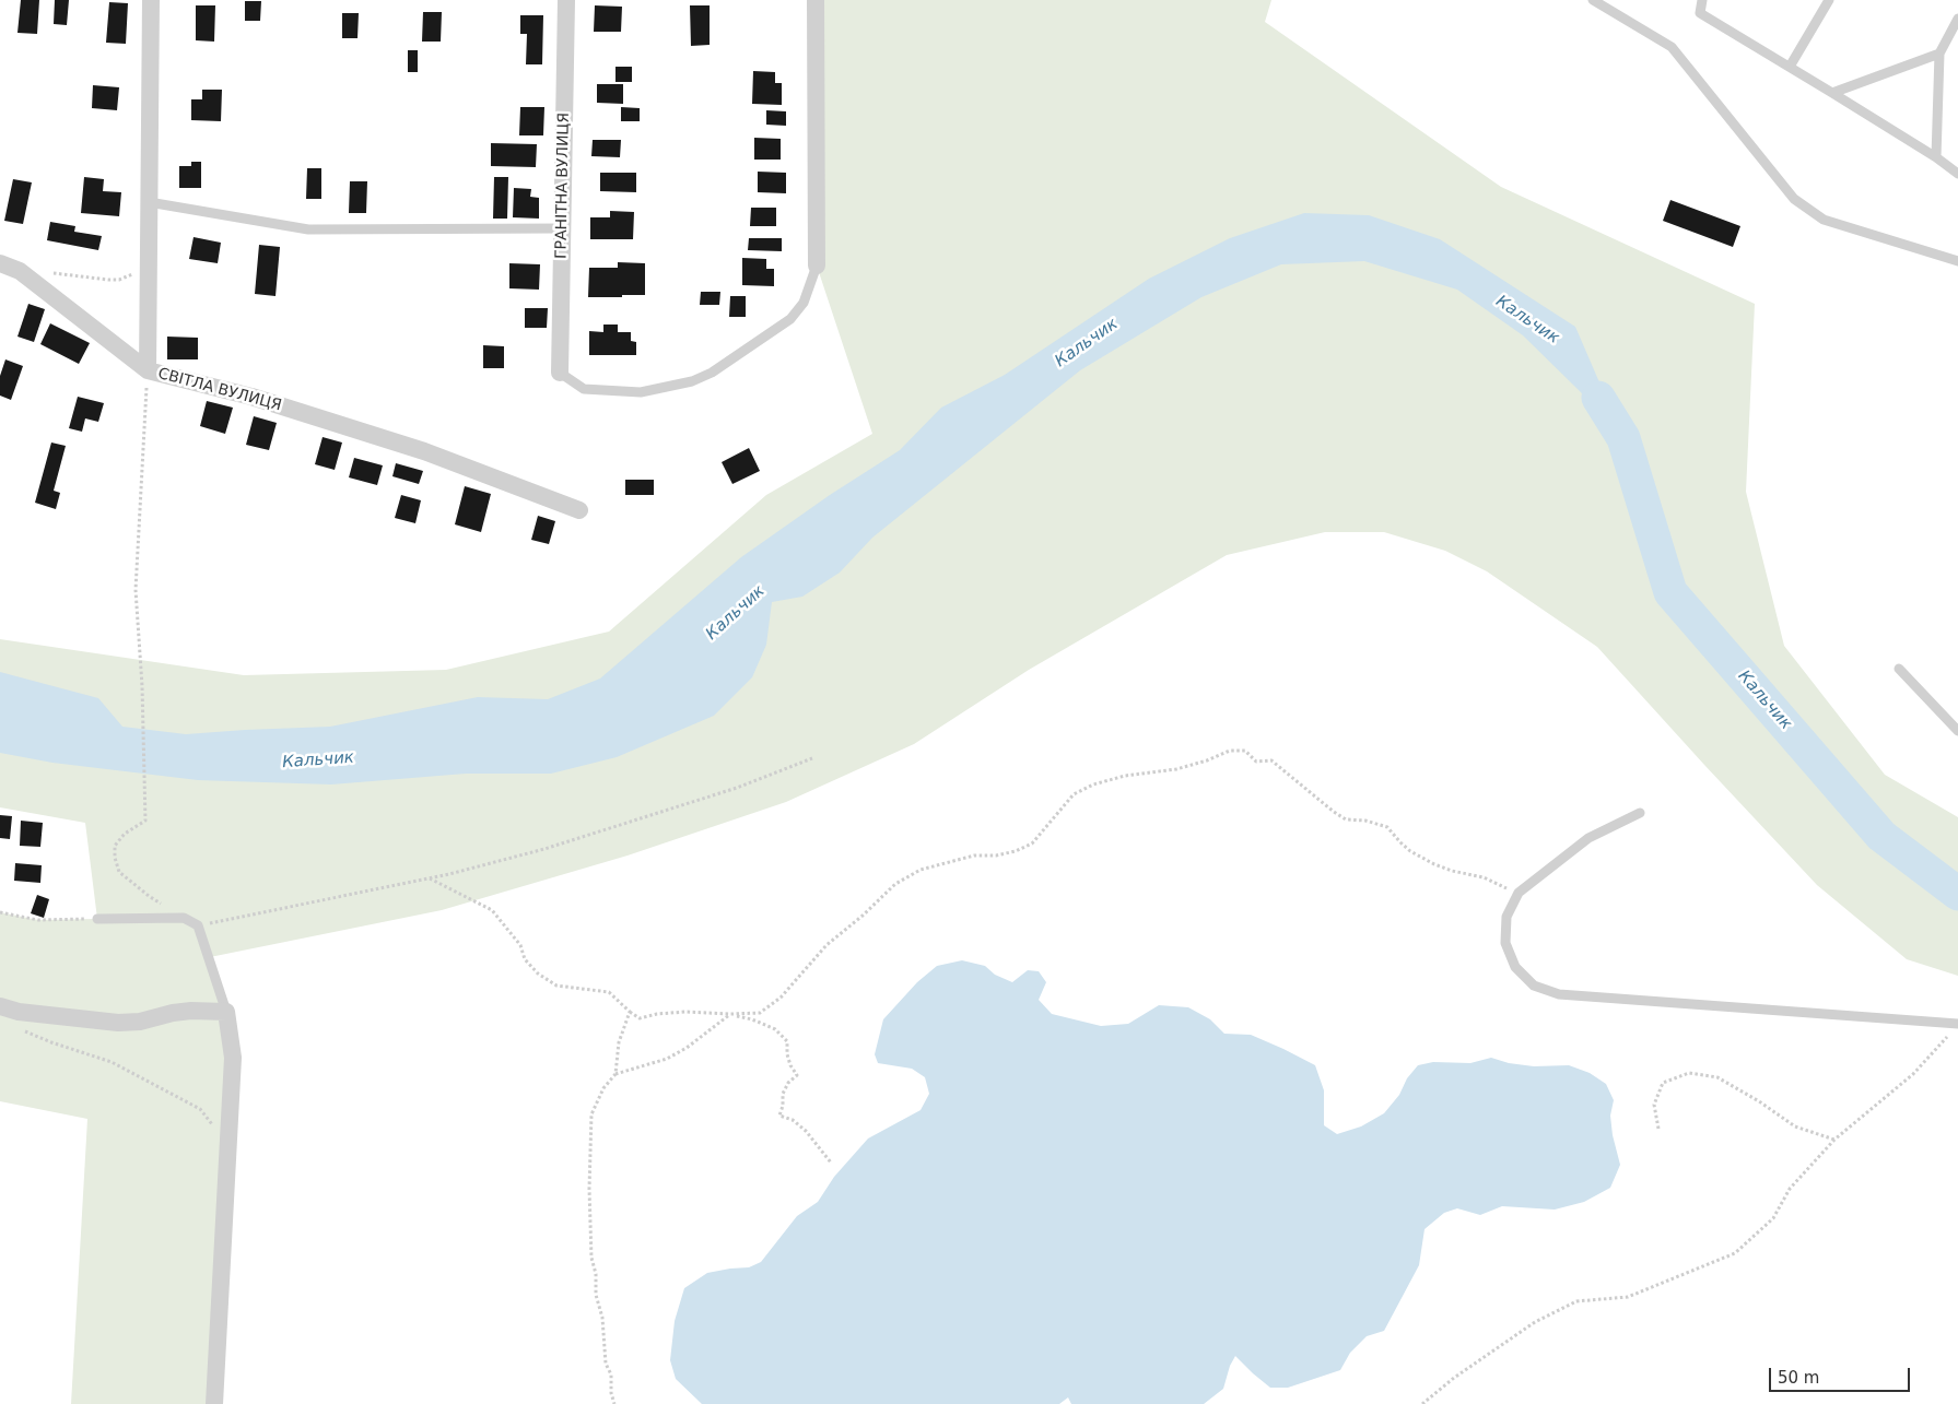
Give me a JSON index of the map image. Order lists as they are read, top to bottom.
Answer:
{
  "streets": {
    "street": ["ГРАНІТНА ВУЛИЦЯ", "СВІТЛА ВУЛИЦЯ"]
  },
  "water": ["Кальчик"],
  "scale_bar": "50 m"
}
